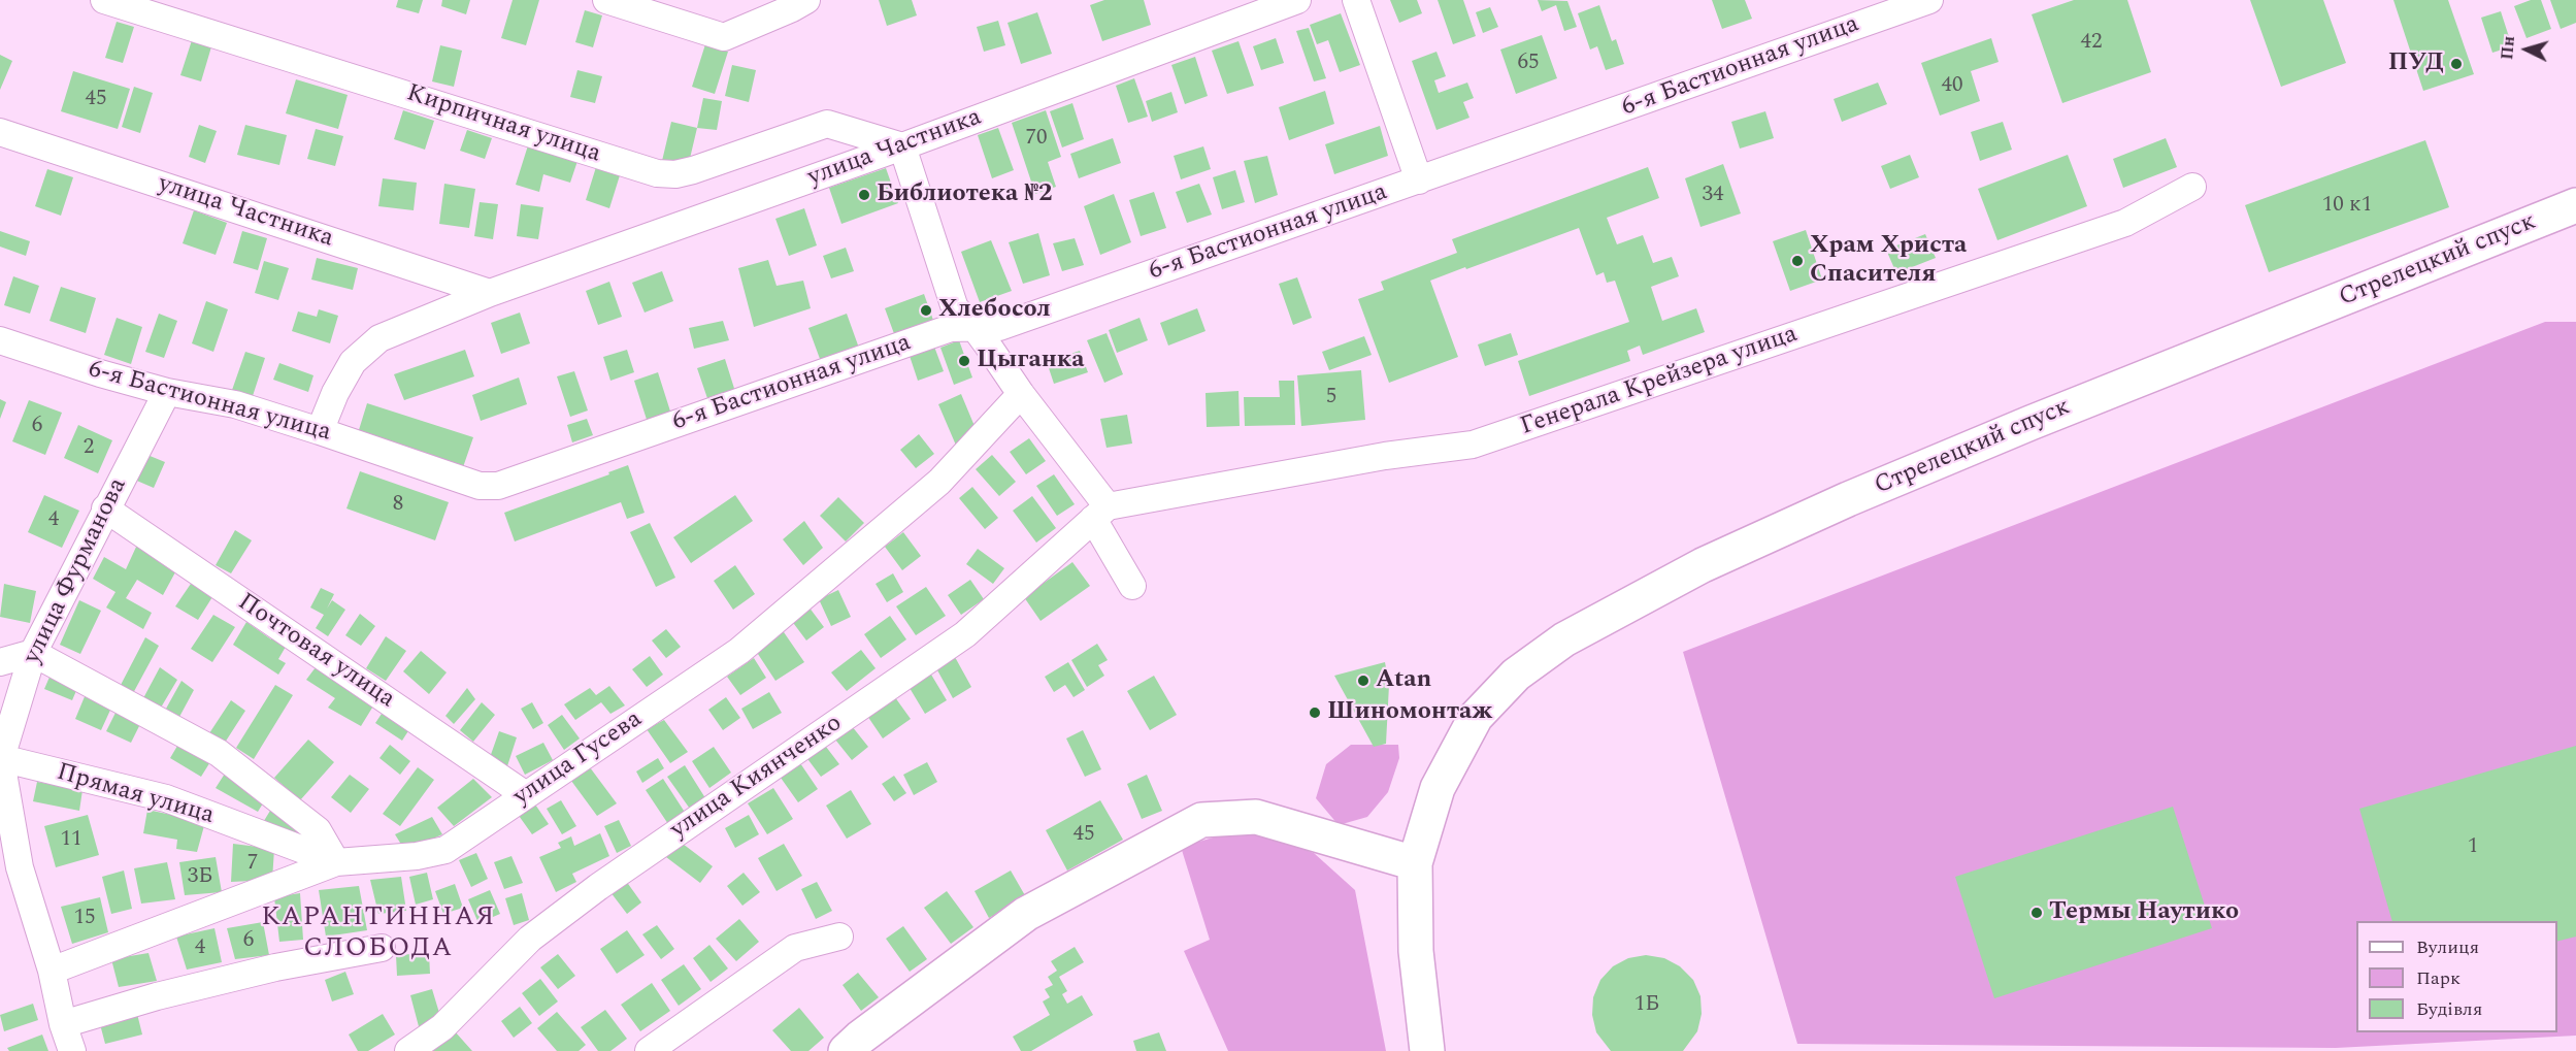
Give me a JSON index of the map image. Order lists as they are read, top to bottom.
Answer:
{
  "streets": {
    "main road": ["Стрелецкий спуск"],
    "street": [
      "6-я Бастионная улица",
      "Кирпичная улица",
      "улица Частника",
      "Генерала Крейзера улица",
      "улица Фурманова",
      "Почтовая улица",
      "улица Гусева",
      "улица Киянченко",
      "Прямая улица"
    ]
  },
  "crossings": [
    ["6-я Бастионная улица", "улица Частника"],
    ["6-я Бастионная улица", "улица Фурманова"],
    ["Кирпичная улица", "улица Частника"],
    ["Генерала Крейзера улица", "улица Киянченко"],
    ["улица Фурманова", "Почтовая улица"],
    ["улица Фурманова", "улица Гусева"],
    ["улица Фурманова", "Прямая улица"],
    ["Почтовая улица", "улица Гусева"],
    ["улица Гусева", "Прямая улица"]
  ],
  "districts": ["КАРАНТИННАЯ СЛОБОДА"],
  "places": [
    "ПУД",
    "Библиотека №2",
    "Храм Христа Спасителя",
    "Хлебосол",
    "Цыганка",
    "Atan",
    "Шиномонтаж",
    "Термы Наутико"
  ],
  "house_numbers": [
    "42",
    "65",
    "40",
    "45",
    "70",
    "34",
    "10 к1",
    "5",
    "6",
    "2",
    "8",
    "4",
    "45",
    "11",
    "1",
    "7",
    "3Б",
    "15",
    "6",
    "4",
    "1Б"
  ],
  "legend": ["Вулиця", "Парк", "Будівля"],
  "north": "left"
}
